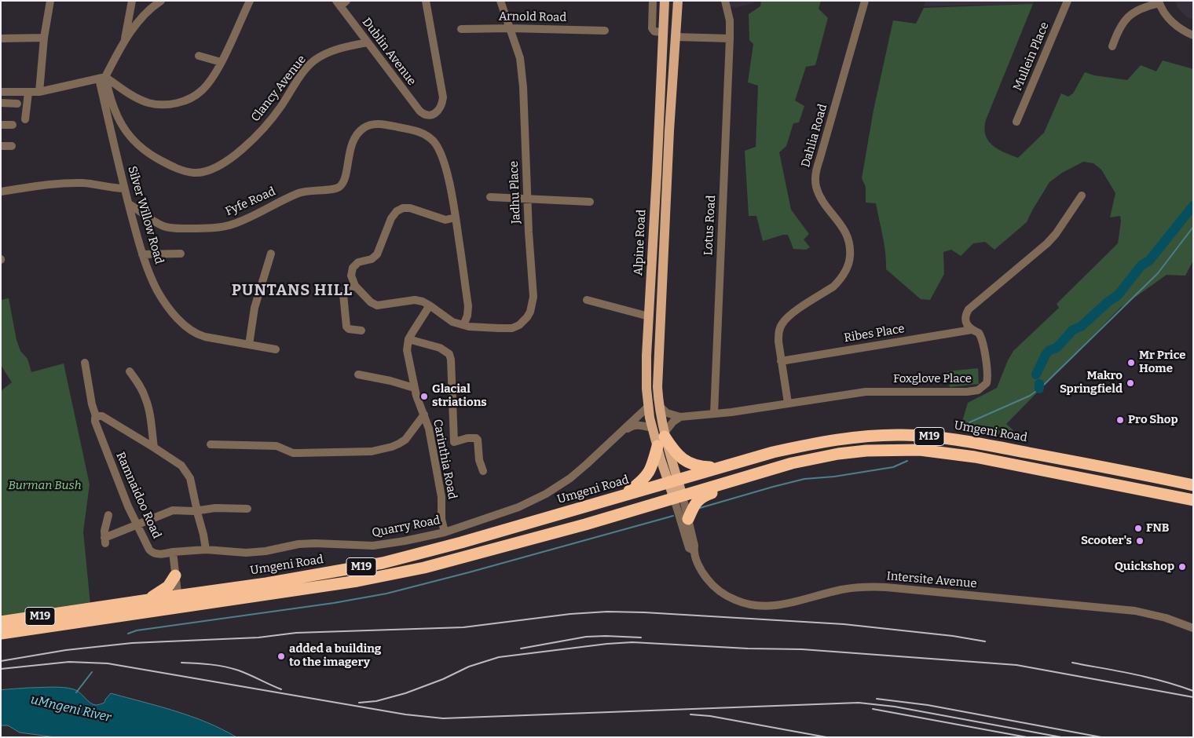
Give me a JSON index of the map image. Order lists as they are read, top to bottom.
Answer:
{
  "streets": {
    "highway": ["Umgeni Road", "M19"],
    "main road": ["Alpine Road"],
    "street": [
      "Arnold Road",
      "Dublin Avenue",
      "Mullein Place",
      "Clancy Avenue",
      "Dahlia Road",
      "Jadhu Place",
      "Fyfe Road",
      "Silver Willow Road",
      "Lotus Road",
      "Ribes Place",
      "Foxglove Place",
      "Carinthia Road",
      "Ramnaidoo Road",
      "Quarry Road",
      "Intersite Avenue"
    ]
  },
  "crossings": [
    ["Arnold Road", "Jadhu Place"],
    ["Dublin Avenue", "Clancy Avenue"],
    ["Clancy Avenue", "Silver Willow Road"],
    ["Dahlia Road", "Ribes Place"],
    ["Dahlia Road", "Foxglove Place"],
    ["Fyfe Road", "Silver Willow Road"],
    ["Lotus Road", "Foxglove Place"],
    ["Alpine Road", "Foxglove Place"],
    ["Alpine Road", "Umgeni Road"],
    ["Alpine Road", "Quarry Road"],
    ["Ribes Place", "Foxglove Place"],
    ["Umgeni Road", "Intersite Avenue"],
    ["Carinthia Road", "Quarry Road"],
    ["Ramnaidoo Road", "Quarry Road"]
  ],
  "districts": ["PUNTANS HILL"],
  "water": ["uMngeni River"],
  "parks": ["Burman Bush"],
  "places": [
    "Mr Price Home",
    "Makro Springfield",
    "Glacial striations",
    "Pro Shop",
    "FNB",
    "Scooter's",
    "Quickshop",
    "added a building to the imagery"
  ]
}
